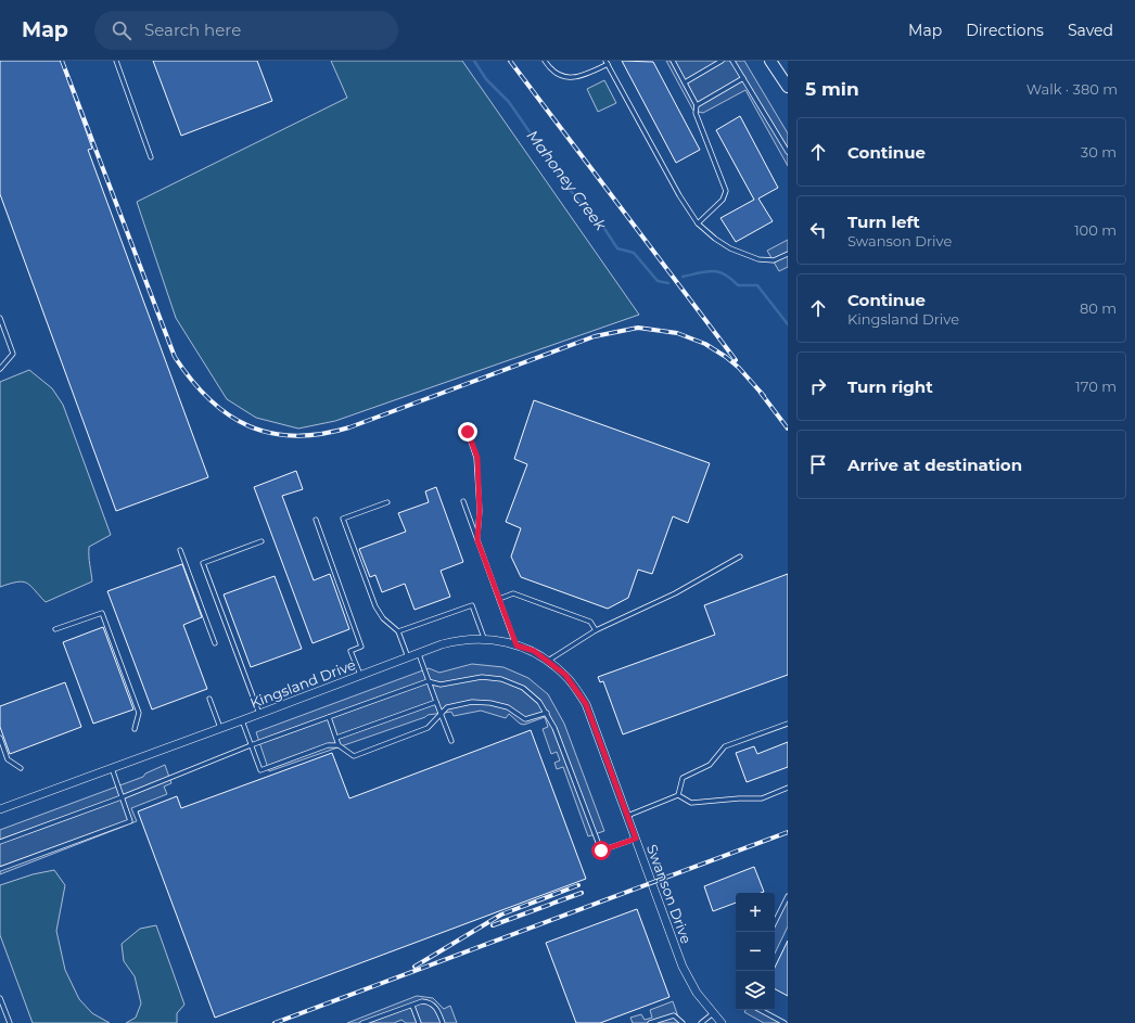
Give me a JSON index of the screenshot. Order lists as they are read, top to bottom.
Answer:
{
  "streets": {
    "street": ["Kingsland Drive", "Swanson Drive"]
  },
  "crossings": [
    ["Kingsland Drive", "Swanson Drive"]
  ],
  "water": ["Mahoney Creek"],
  "page": {
    "header": "Map",
    "search": "Search here",
    "nav": ["Map", "Directions", "Saved"],
    "heading": ["5 min", "Walk · 380 m"],
    "list": [
      ["Continue", "30 m"],
      ["Turn left", "Swanson Drive", "100 m"],
      ["Continue", "Kingsland Drive", "80 m"],
      ["Turn right", "170 m"],
      "Arrive at destination"
    ],
    "map_buttons": ["+", "−"]
  }
}
